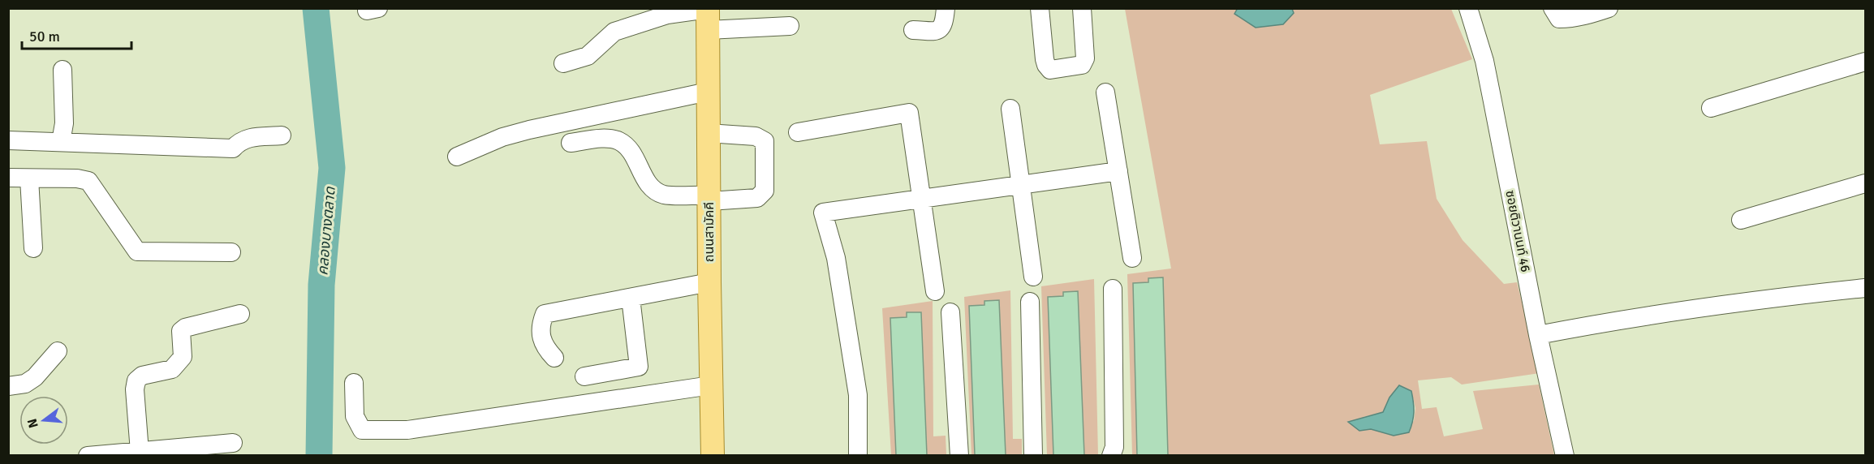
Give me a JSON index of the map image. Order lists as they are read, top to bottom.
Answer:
{
  "streets": {
    "main road": ["ถนนสามัคคี"],
    "street": ["ซอยติวานนท์ 46"]
  },
  "water": ["คลองบางตลาด"],
  "scale_bar": "50 m",
  "north": "left"
}
